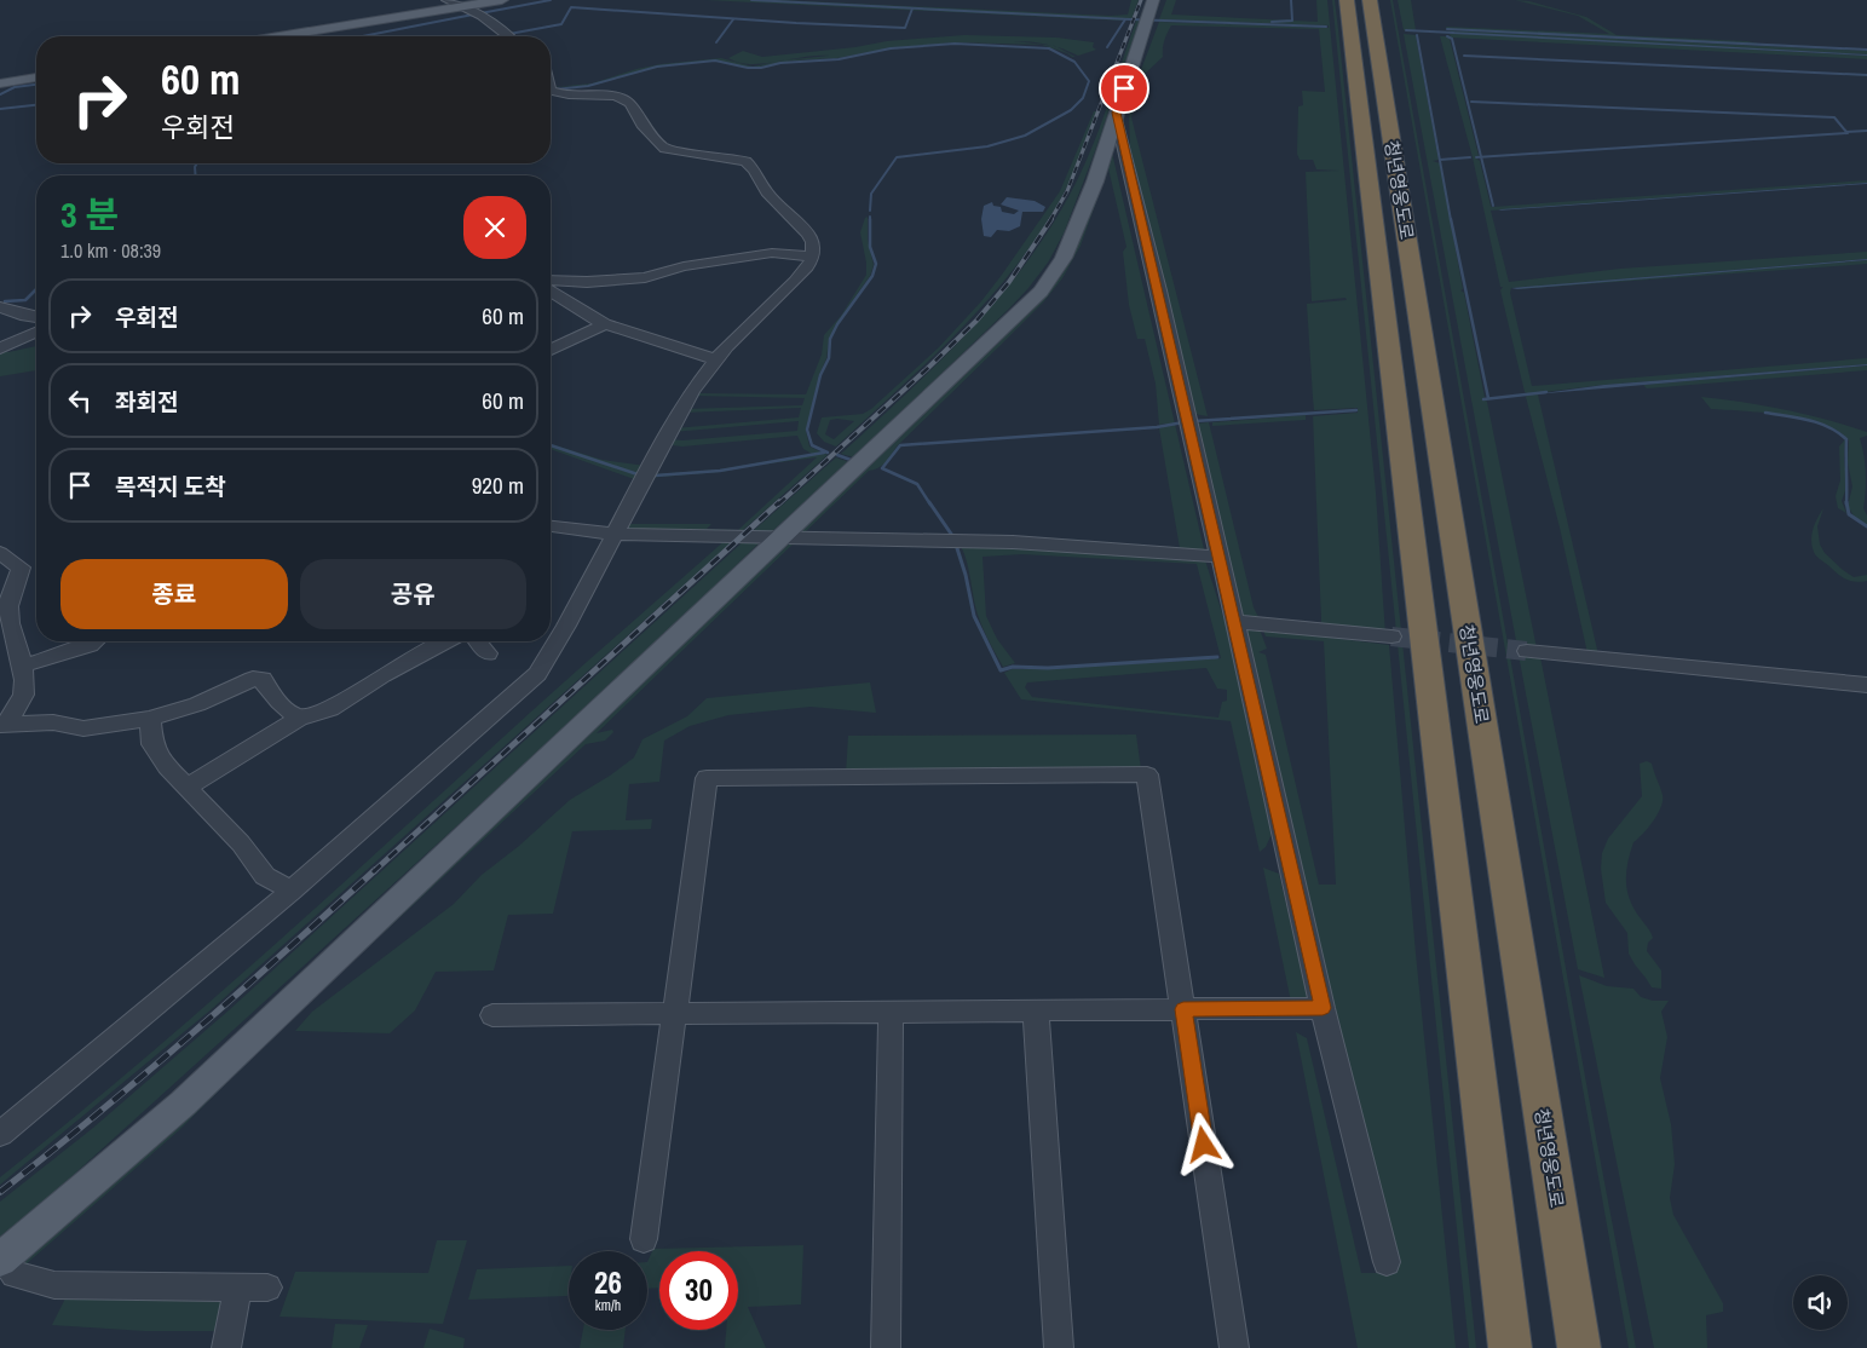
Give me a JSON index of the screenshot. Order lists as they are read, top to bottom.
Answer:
{
  "streets": {
    "highway": ["청년영웅도로"]
  },
  "page": {
    "turn": ["60 m", "우회전"],
    "heading": ["3 분", "1.0 km · 08:39"],
    "list": [
      {
        "name": "우회전",
        "value": "60 m"
      },
      {
        "name": "좌회전",
        "value": "60 m"
      },
      {
        "name": "목적지 도착",
        "value": "920 m"
      }
    ],
    "buttons": ["종료", "공유"],
    "speed": "26 km/h",
    "limit": "30"
  }
}
